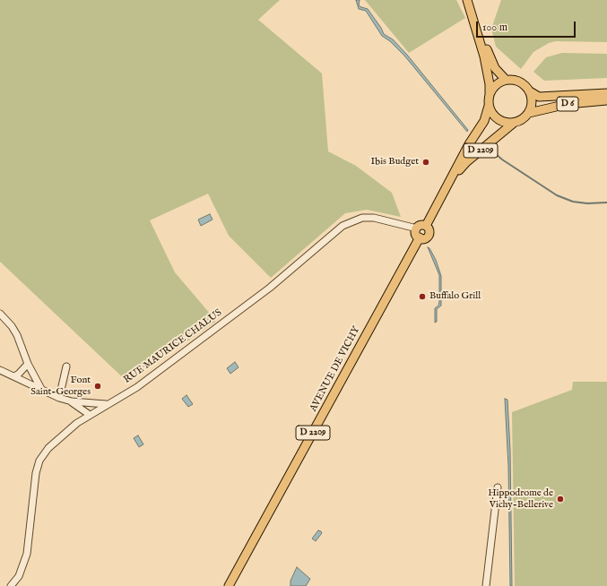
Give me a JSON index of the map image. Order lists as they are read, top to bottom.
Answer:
{
  "streets": {
    "main road": ["D 6", "D 2209", "AVENUE DE VICHY"],
    "street": ["RUE MAURICE CHALUS"]
  },
  "crossings": [
    ["D 6", "D 2209"],
    ["D 2209", "RUE MAURICE CHALUS"],
    ["D 2209", "AVENUE DE VICHY"],
    ["RUE MAURICE CHALUS", "AVENUE DE VICHY"]
  ],
  "places": [
    "Ibis Budget",
    "Buffalo Grill",
    "Font Saint-Georges",
    "Hippodrome de Vichy-Bellerive"
  ],
  "scale_bar": "100 m"
}
